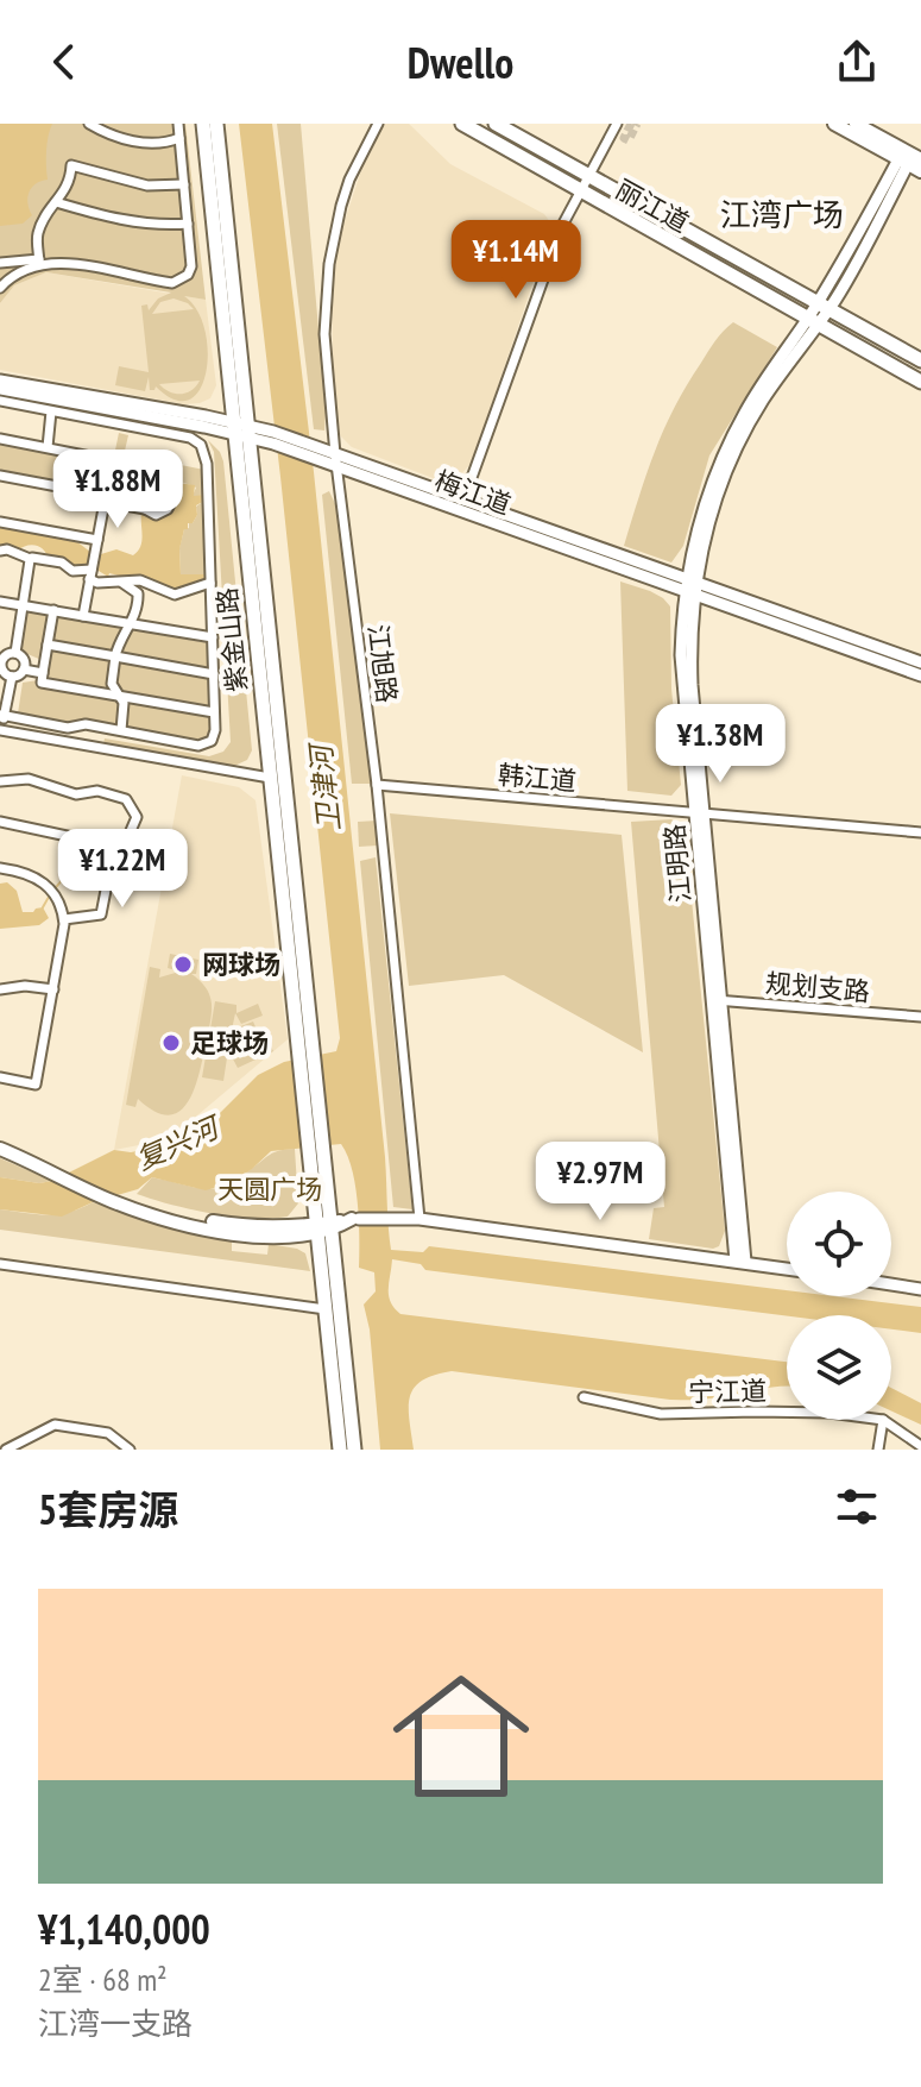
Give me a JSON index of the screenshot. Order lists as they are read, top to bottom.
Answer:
{
  "streets": {
    "main road": ["丽江道", "紫金山路"],
    "street": [
      "梅江道",
      "江旭路",
      "韩江道",
      "江明路",
      "规划支路",
      "宁江道"
    ]
  },
  "crossings": [
    ["丽江道", "江明路"],
    ["梅江道", "紫金山路"],
    ["梅江道", "江旭路"],
    ["梅江道", "江明路"],
    ["江旭路", "韩江道"],
    ["韩江道", "江明路"],
    ["江明路", "规划支路"]
  ],
  "districts": ["江湾广场"],
  "water": ["卫津河", "复兴河"],
  "parks": ["天圆广场"],
  "places": ["网球场", "足球场"],
  "page": {
    "header": "Dwello",
    "price": [
      "¥1.14M",
      "¥1.88M",
      "¥1.38M",
      "¥1.22M",
      "¥2.97M"
    ],
    "heading": "5套房源",
    "list": [
      {
        "name": "¥1,140,000",
        "note": "2室 · 68 m² · 江湾一支路"
      }
    ]
  }
}
